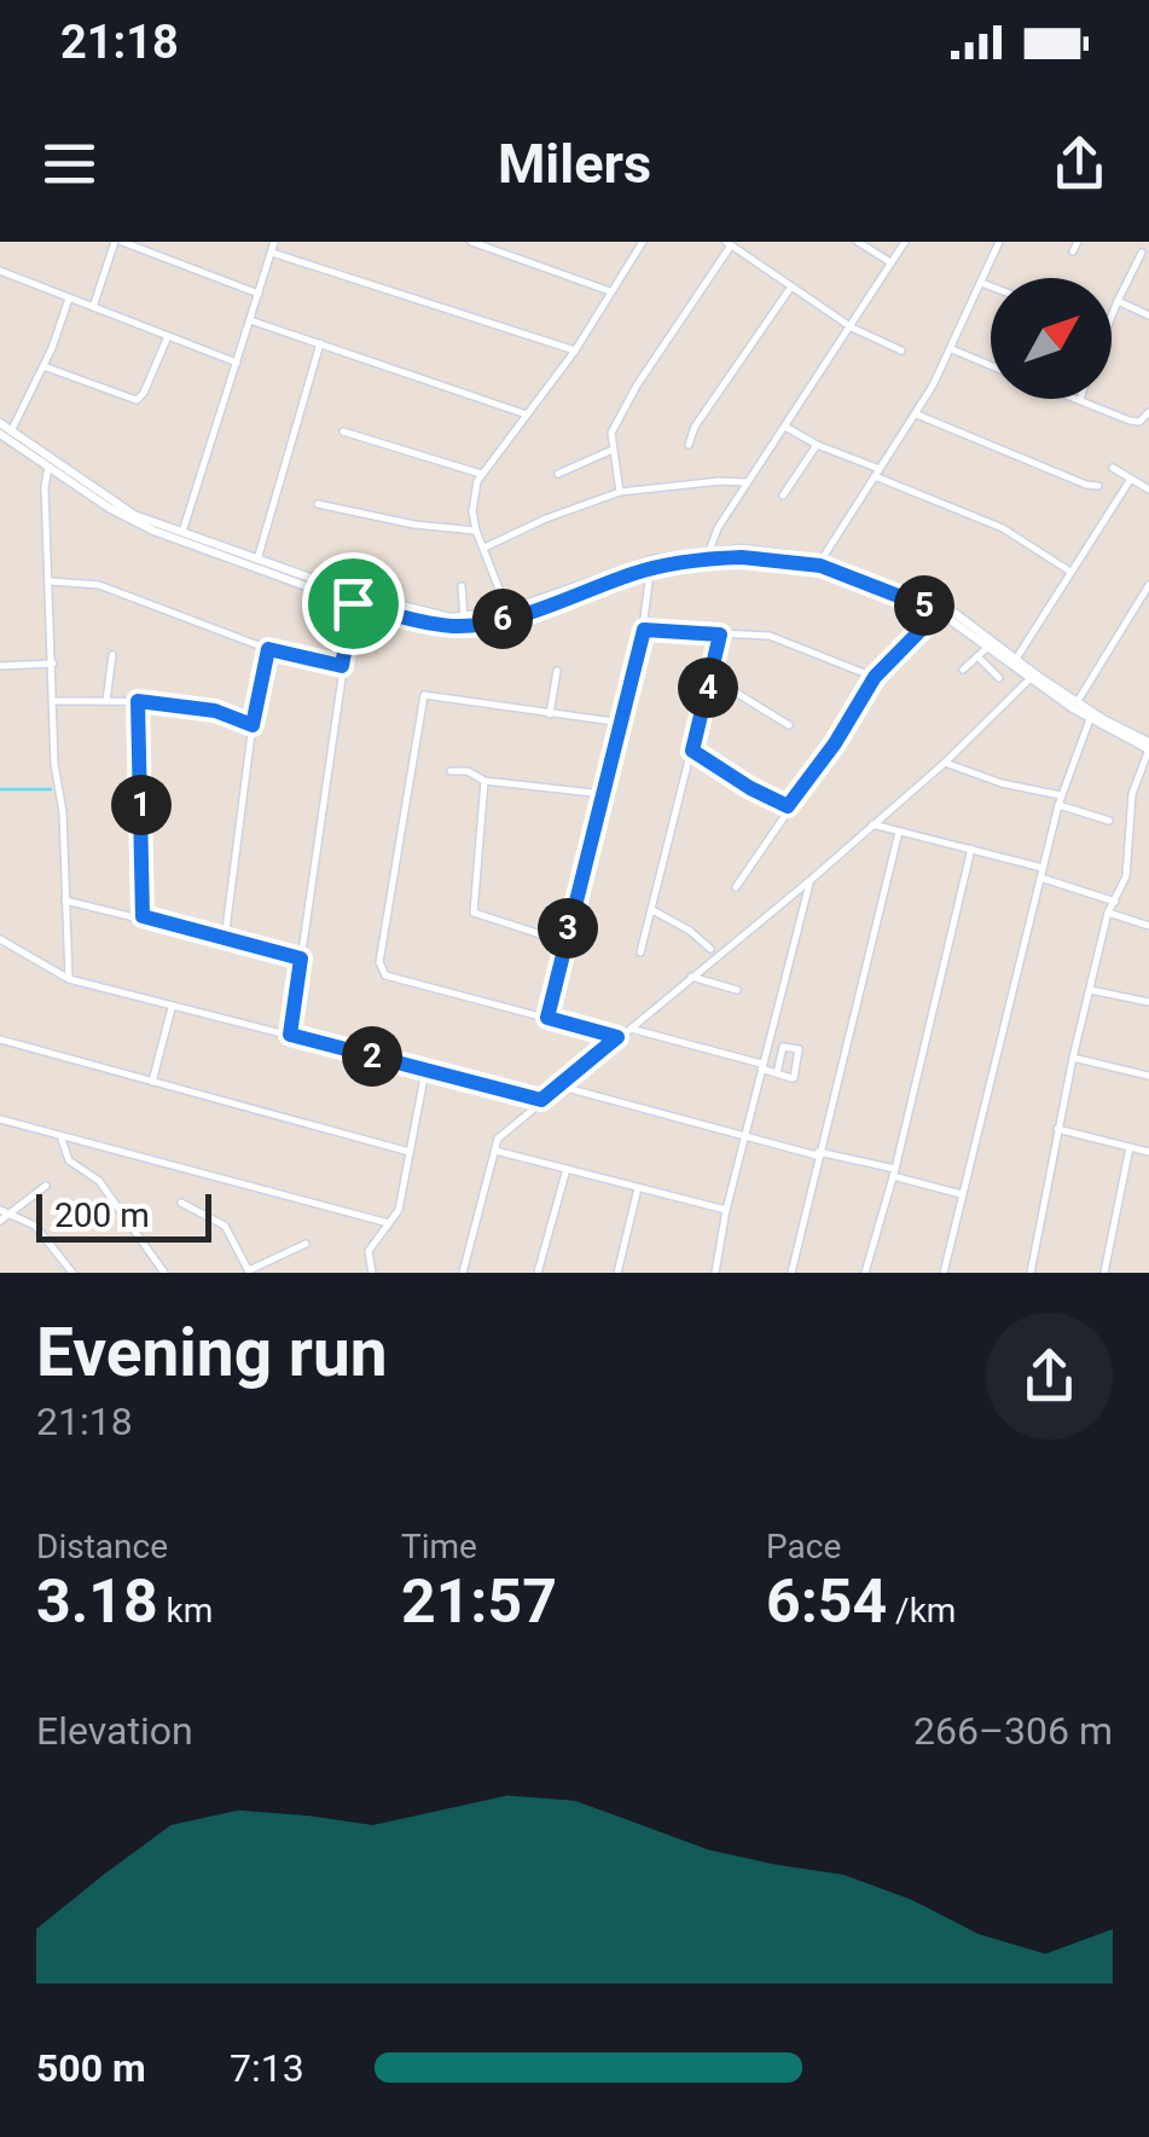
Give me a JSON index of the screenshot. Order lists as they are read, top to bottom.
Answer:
{
  "scale_bar": "200 m",
  "north": "top right",
  "page": {
    "status": "21:18",
    "header": "Milers",
    "pins": [
      "5",
      "6",
      "4",
      "1",
      "3",
      "2"
    ],
    "scale": "200 m",
    "heading": ["Evening run", "21:18"],
    "stats": [
      ["Distance", "3.18 km"],
      ["Time", "21:57"],
      ["Pace", "6:54 /km"]
    ],
    "chart": ["Elevation", "266–306 m"],
    "list": [
      {
        "name": "500 m",
        "note": "7:13"
      }
    ]
  }
}
